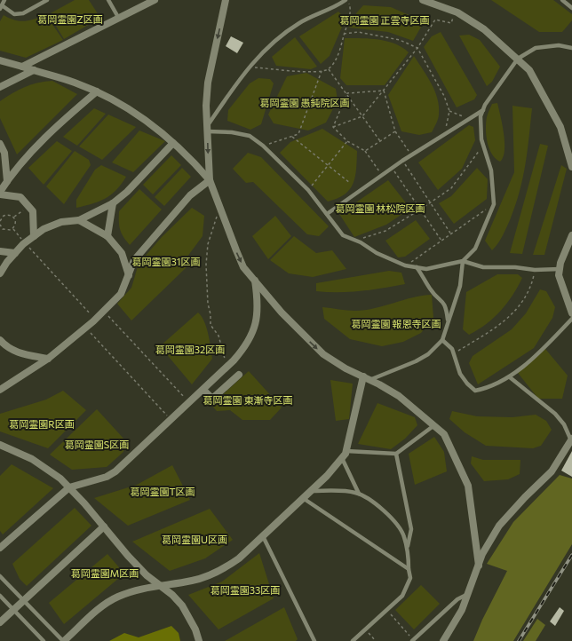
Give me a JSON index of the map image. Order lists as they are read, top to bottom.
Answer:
{
  "parks": [
    "葛岡霊園Z区画",
    "葛岡霊園 正雲寺区画",
    "葛岡霊園 愚鈍院区画",
    "葛岡霊園 林松院区画",
    "葛岡霊園31区画",
    "葛岡霊園 報恩寺区画",
    "葛岡霊園32区画",
    "葛岡霊園 東漸寺区画",
    "葛岡霊園R区画",
    "葛岡霊園S区画",
    "葛岡霊園T区画",
    "葛岡霊園U区画",
    "葛岡霊園M区画",
    "葛岡霊園33区画"
  ]
}
